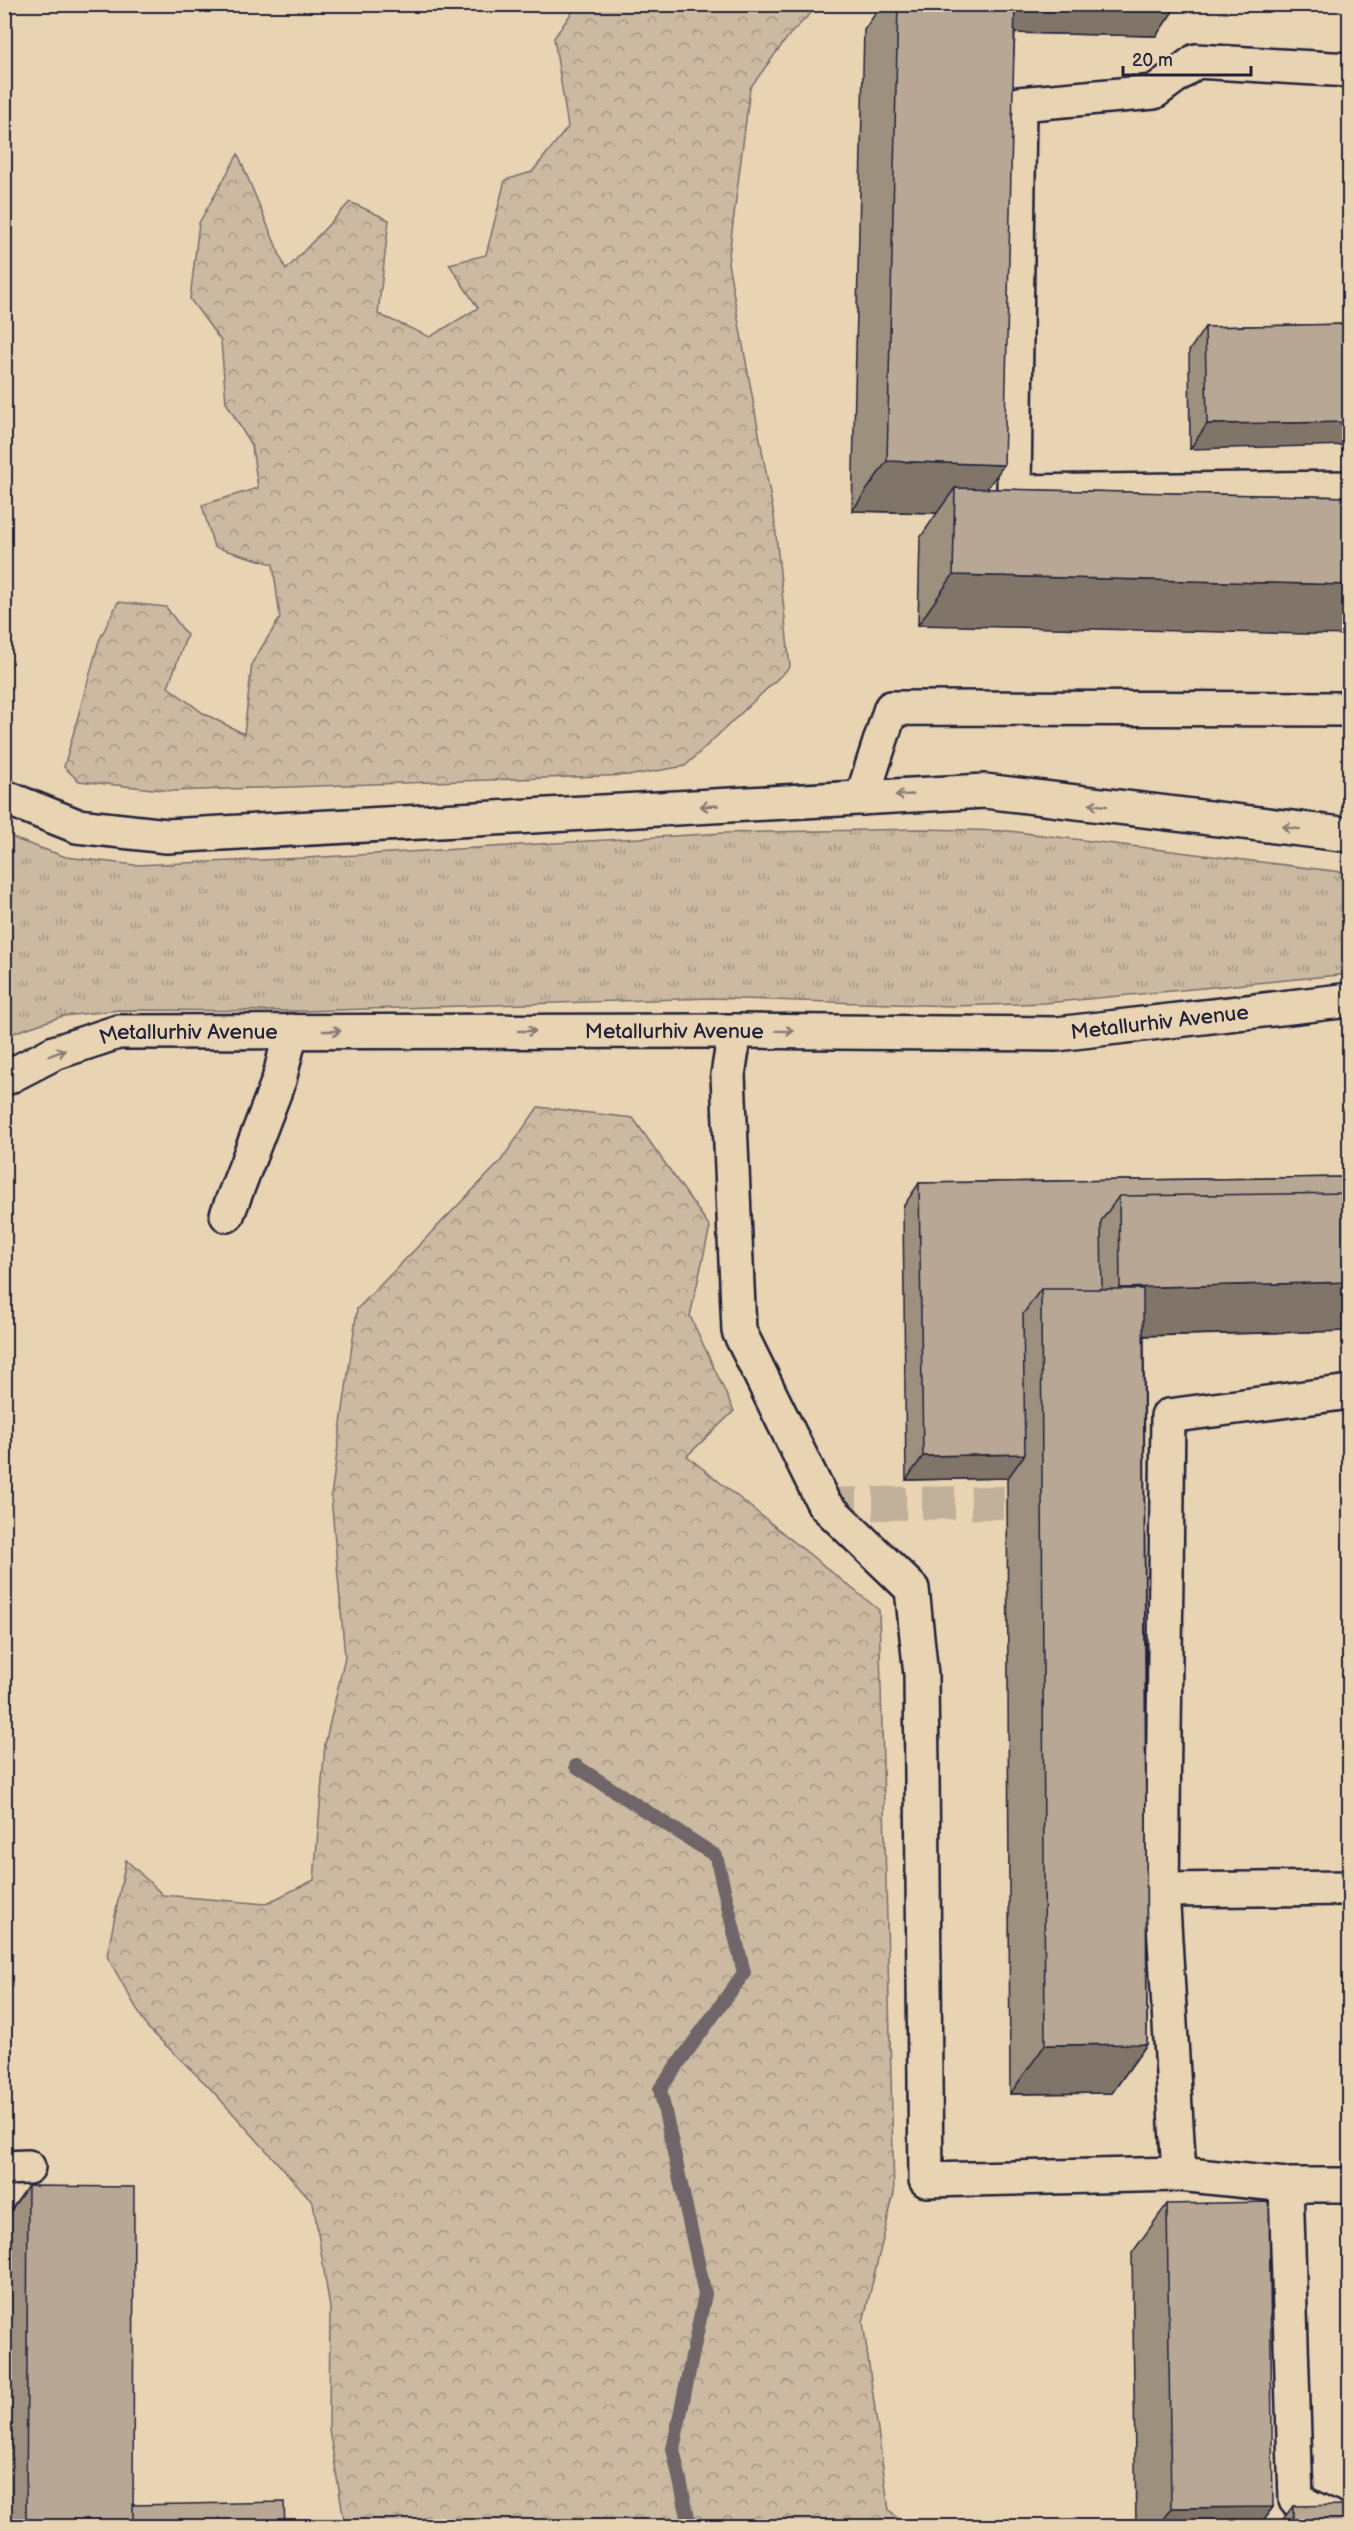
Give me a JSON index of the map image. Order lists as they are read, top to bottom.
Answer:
{
  "streets": {
    "street": ["Metallurhiv Avenue"]
  },
  "scale_bar": "20 m"
}
